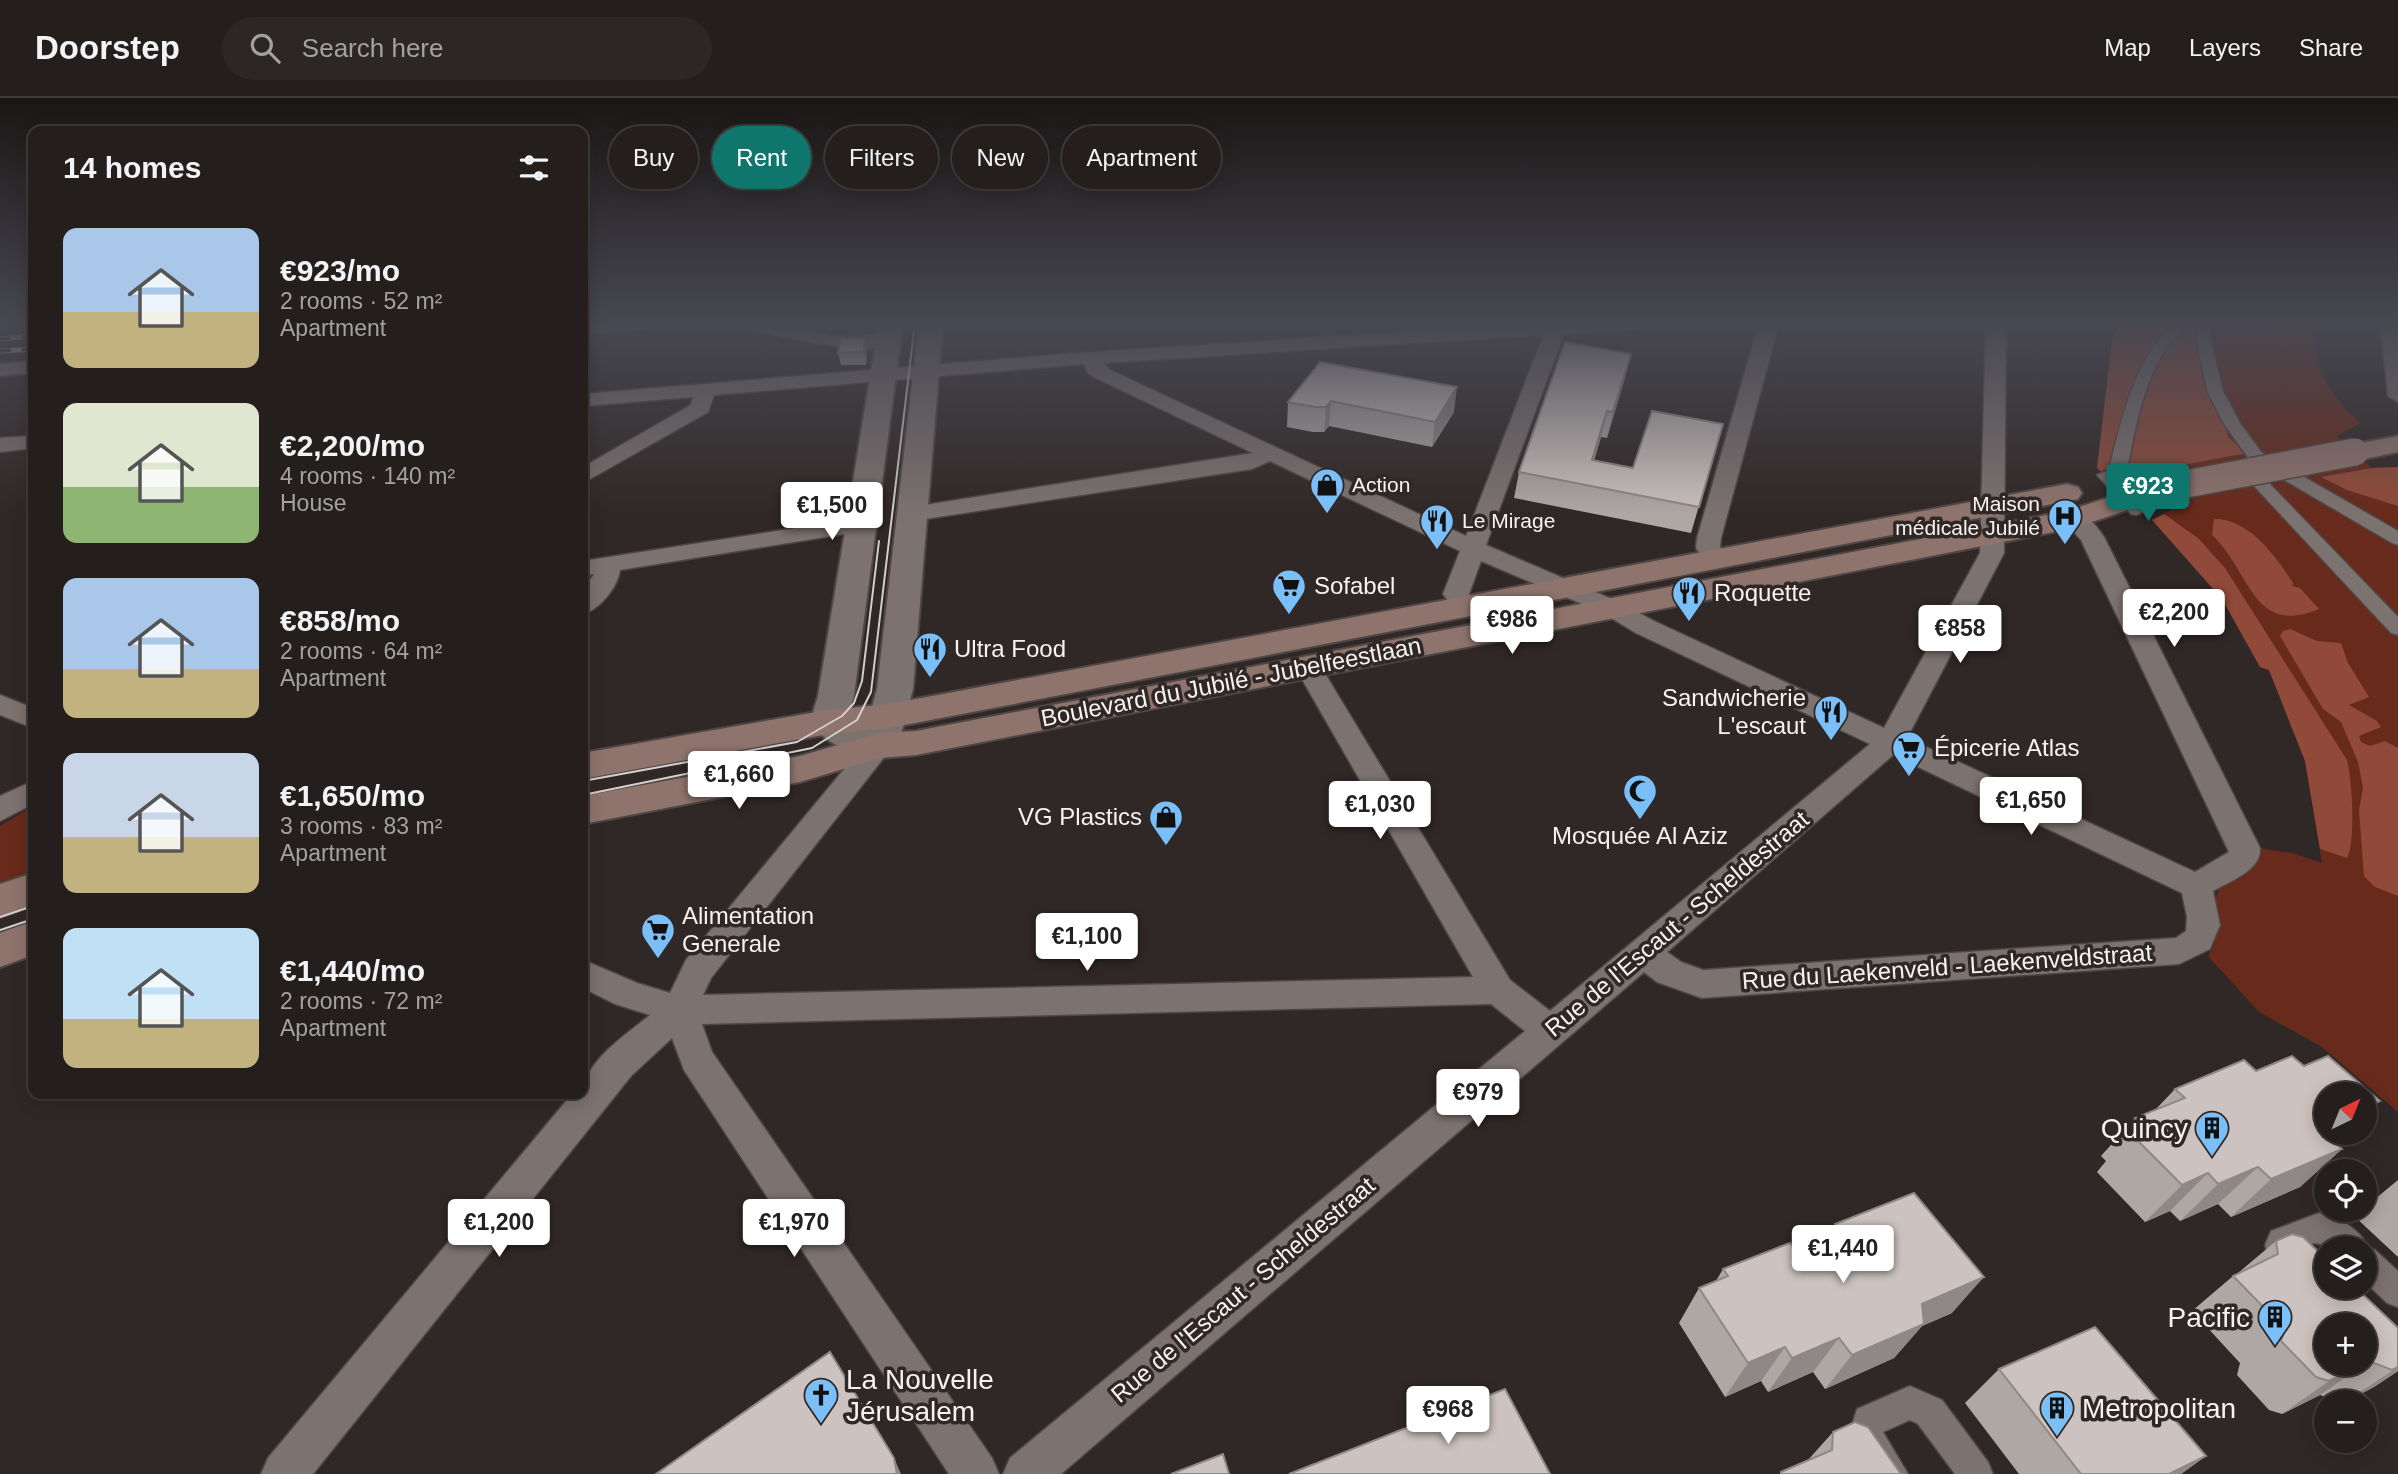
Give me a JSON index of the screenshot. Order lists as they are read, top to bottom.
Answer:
{
  "streets": {
    "main road": ["Boulevard du Jubilé - Jubelfeestlaan"],
    "street": ["Rue de l'Escaut - Scheldestraat", "Rue du Laekenveld - Laekenveldstraat"]
  },
  "crossings": [
    ["Boulevard du Jubilé - Jubelfeestlaan", "Rue de l'Escaut - Scheldestraat"],
    ["Rue de l'Escaut - Scheldestraat", "Rue du Laekenveld - Laekenveldstraat"]
  ],
  "places": {
    "shop": ["Action", "VG Plastics"],
    "hospital": ["Maison médicale Jubilé"],
    "restaurant": [
      "Le Mirage",
      "Roquette",
      "Ultra Food",
      "Sandwicherie L'escaut"
    ],
    "supermarket": ["Sofabel", "Épicerie Atlas", "Alimentation Generale"],
    "mosque": ["Mosquée Al Aziz"],
    "building": ["Quincy", "Pacific", "Metropolitan"],
    "church": ["La Nouvelle Jérusalem"]
  },
  "north": "top right",
  "page": {
    "header": "Doorstep",
    "search": "Search here",
    "nav": ["Map", "Layers", "Share"],
    "chip": [
      "Buy",
      "Rent",
      "Filters",
      "New",
      "Apartment"
    ],
    "heading": "14 homes",
    "list": [
      {
        "name": "€923/mo",
        "note": "2 rooms · 52 m² · Apartment"
      },
      {
        "name": "€2,200/mo",
        "note": "4 rooms · 140 m² · House"
      },
      {
        "name": "€858/mo",
        "note": "2 rooms · 64 m² · Apartment"
      },
      {
        "name": "€1,650/mo",
        "note": "3 rooms · 83 m² · Apartment"
      },
      {
        "name": "€1,440/mo",
        "note": "2 rooms · 72 m² · Apartment"
      }
    ],
    "price": [
      "€923",
      "€1,500",
      "€2,200",
      "€986",
      "€858",
      "€1,660",
      "€1,650",
      "€1,030",
      "€1,100",
      "€979",
      "€1,200",
      "€1,970",
      "€1,440",
      "€968"
    ],
    "map_buttons": ["+", "−"]
  }
}
